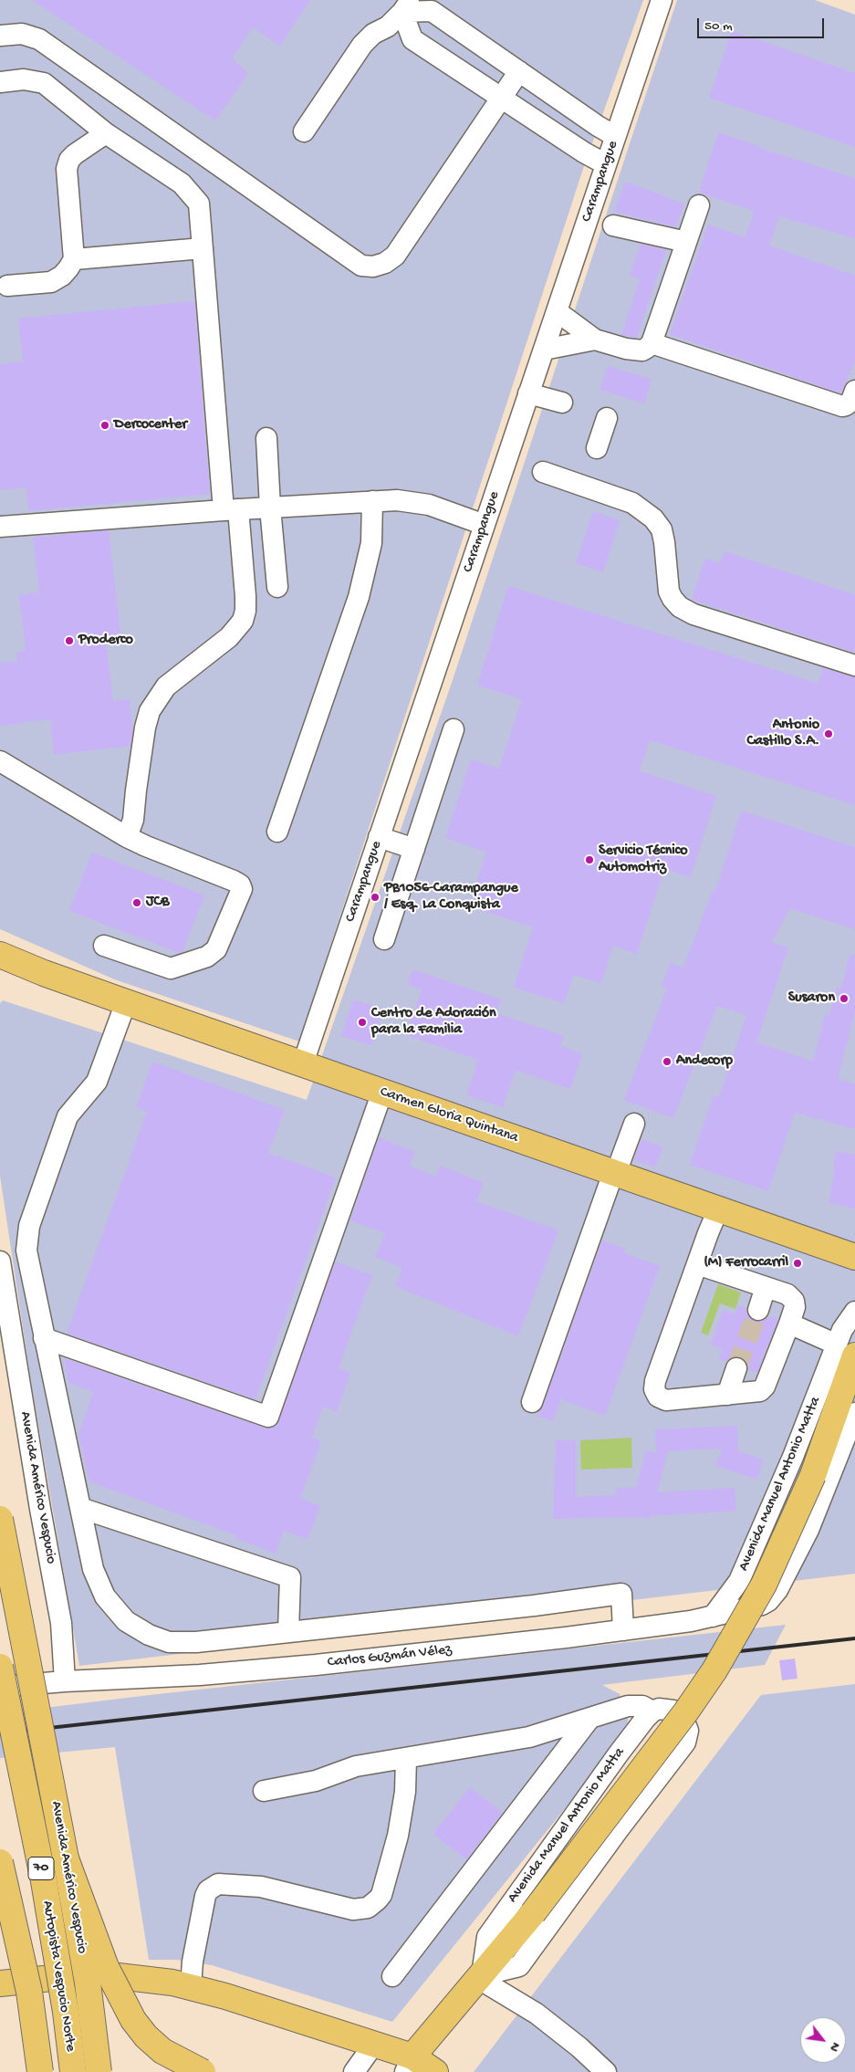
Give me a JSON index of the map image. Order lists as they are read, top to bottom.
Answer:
{
  "streets": {
    "main road": [
      "Carmen Gloria Quintana",
      "Avenida Manuel Antonio Matta",
      "Avenida Américo Vespucio",
      "70",
      "Autopista Vespucio Norte"
    ],
    "street": ["Carampangue", "Carlos Guzmán Vélez"]
  },
  "crossings": [
    ["Carampangue", "Carmen Gloria Quintana"],
    ["Avenida Manuel Antonio Matta", "Carlos Guzmán Vélez"],
    ["Avenida Américo Vespucio", "Carlos Guzmán Vélez"]
  ],
  "places": [
    "Dercocenter",
    "Proderco",
    "Antonio Castillo S.A.",
    "Servicio Técnico Automotriz",
    "PB1056-Carampangue / Esq. La Conquista",
    "JCB",
    "Susaron",
    "Centro de Adoración para la Familia",
    "Andecorp",
    "(M) Ferrocarril"
  ],
  "scale_bar": "50 m",
  "north": "bottom right"
}
